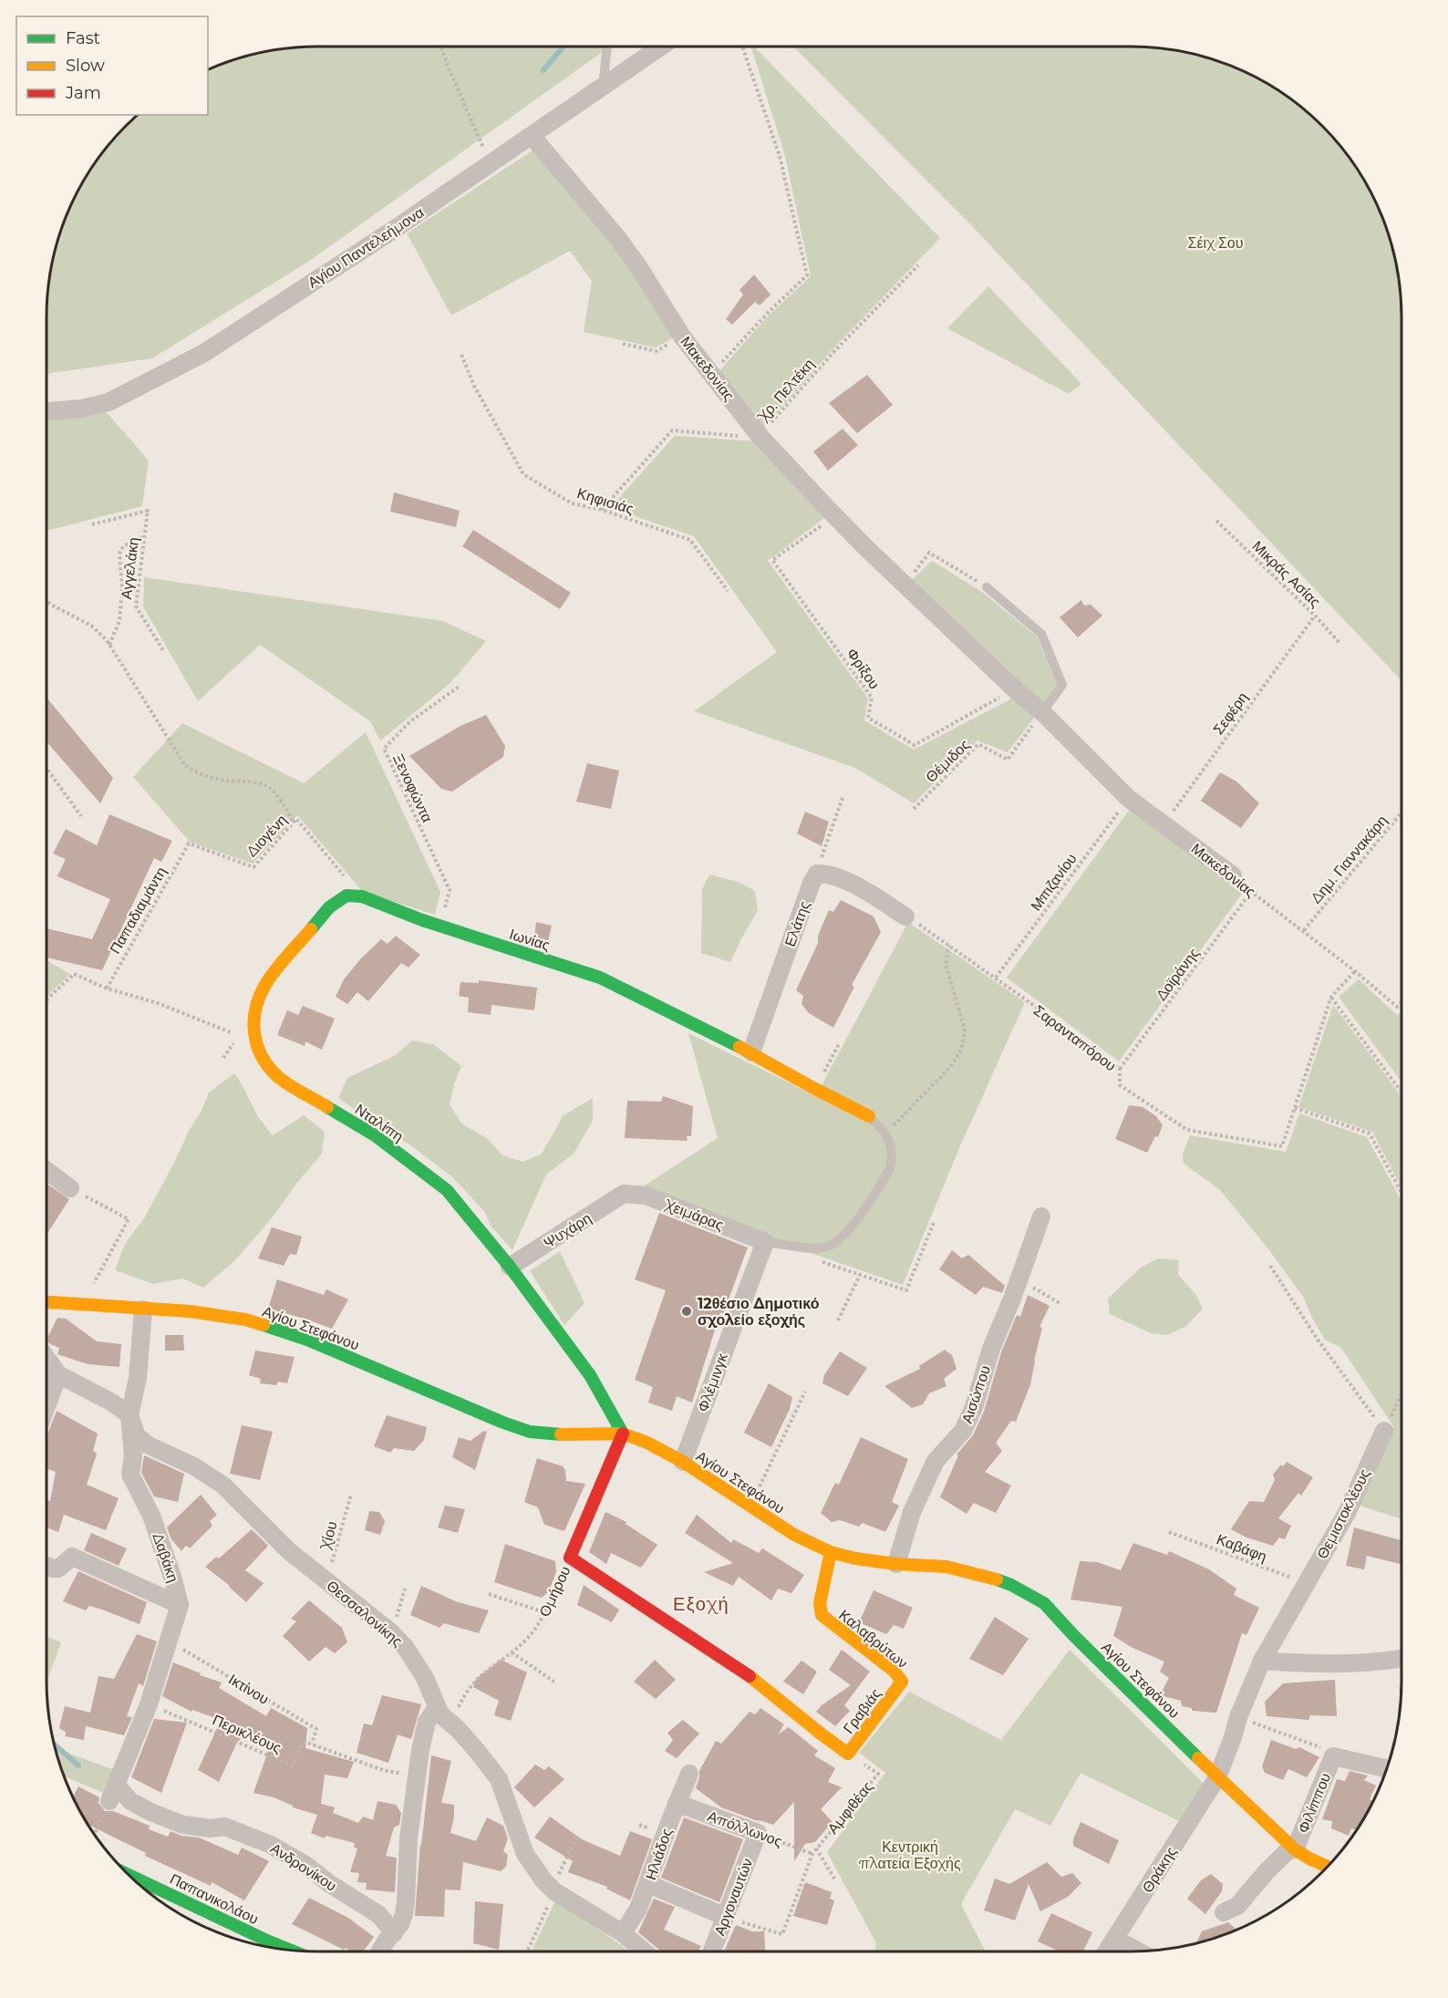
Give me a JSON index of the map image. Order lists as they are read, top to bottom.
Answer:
{
  "streets": {
    "street": [
      "Αγίου Παντελεήμονα",
      "Μακεδονίας",
      "Ελάτης",
      "Ιωνίας",
      "Νταλίπη",
      "Χειμάρας",
      "Ψυχάρη",
      "Αγίου Στεφάνου",
      "Φλέμινγκ",
      "Αισώπου",
      "Θεμιστοκλέους",
      "Δαβάκη",
      "Ομήρου",
      "Θεσσαλονίκης",
      "Καλαβρύτων",
      "Γραβιάς",
      "Φιλίππου",
      "Απόλλωνος",
      "Ηλιάδος",
      "Ανδρονίκου",
      "Θράκης",
      "Αργοναυτών",
      "Παπανικολάου"
    ],
    "path": [
      "Χρ. Πελτέκη",
      "Κηφισιάς",
      "Αγγελάκη",
      "Μικράς Ασίας",
      "Φρίξου",
      "Σεφέρη",
      "Θέμιδος",
      "Ξενοφώντα",
      "Διογένη",
      "Δημ. Γιαννακάρη",
      "Μπιζανίου",
      "Παπαδιαμάντη",
      "Δοϊράνης",
      "Σαρανταπόρου",
      "Χίου",
      "Καβάφη",
      "Ικτίνου",
      "Περικλέους",
      "Αμφιθέας"
    ]
  },
  "crossings": [
    ["Αγίου Παντελεήμονα", "Μακεδονίας"],
    ["Μακεδονίας", "Χρ. Πελτέκη"],
    ["Μακεδονίας", "Φρίξου"],
    ["Μακεδονίας", "Σεφέρη"],
    ["Μακεδονίας", "Θέμιδος"],
    ["Μακεδονίας", "Δημ. Γιαννακάρη"],
    ["Μακεδονίας", "Μπιζανίου"],
    ["Μακεδονίας", "Δοϊράνης"],
    ["Μακεδονίας", "Σαρανταπόρου"],
    ["Χρ. Πελτέκη", "Κηφισιάς"],
    ["Μικράς Ασίας", "Σεφέρη"],
    ["Ξενοφώντα", "Ιωνίας"],
    ["Διογένη", "Παπαδιαμάντη"],
    ["Διογένη", "Ιωνίας"],
    ["Διογένη", "Νταλίπη"],
    ["Μπιζανίου", "Σαρανταπόρου"],
    ["Ελάτης", "Ιωνίας"],
    ["Ιωνίας", "Νταλίπη"],
    ["Δοϊράνης", "Σαρανταπόρου"],
    ["Νταλίπη", "Ψυχάρη"],
    ["Νταλίπη", "Αγίου Στεφάνου"],
    ["Νταλίπη", "Ομήρου"],
    ["Χειμάρας", "Ψυχάρη"],
    ["Χειμάρας", "Φλέμινγκ"],
    ["Αγίου Στεφάνου", "Φλέμινγκ"],
    ["Αγίου Στεφάνου", "Αισώπου"],
    ["Αγίου Στεφάνου", "Θεμιστοκλέους"],
    ["Αγίου Στεφάνου", "Δαβάκη"],
    ["Αγίου Στεφάνου", "Ομήρου"],
    ["Αγίου Στεφάνου", "Καλαβρύτων"],
    ["Αγίου Στεφάνου", "Φιλίππου"],
    ["Αγίου Στεφάνου", "Θράκης"],
    ["Θεμιστοκλέους", "Καβάφη"],
    ["Θεμιστοκλέους", "Θράκης"],
    ["Χίου", "Θεσσαλονίκης"],
    ["Δαβάκη", "Θεσσαλονίκης"],
    ["Ομήρου", "Θεσσαλονίκης"],
    ["Θεσσαλονίκης", "Ηλιάδος"],
    ["Καλαβρύτων", "Γραβιάς"],
    ["Ικτίνου", "Περικλέους"],
    ["Γραβιάς", "Αμφιθέας"],
    ["Αμφιθέας", "Απόλλωνος"],
    ["Αμφιθέας", "Αργοναυτών"],
    ["Απόλλωνος", "Ηλιάδος"],
    ["Απόλλωνος", "Αργοναυτών"]
  ],
  "districts": ["Εξοχή"],
  "parks": ["Σέιχ Σου", "Κεντρική πλατεία Εξοχής"],
  "places": ["12θέσιο Δημοτικό σχολείο εξοχής"],
  "legend": ["Fast", "Slow", "Jam"]
}
